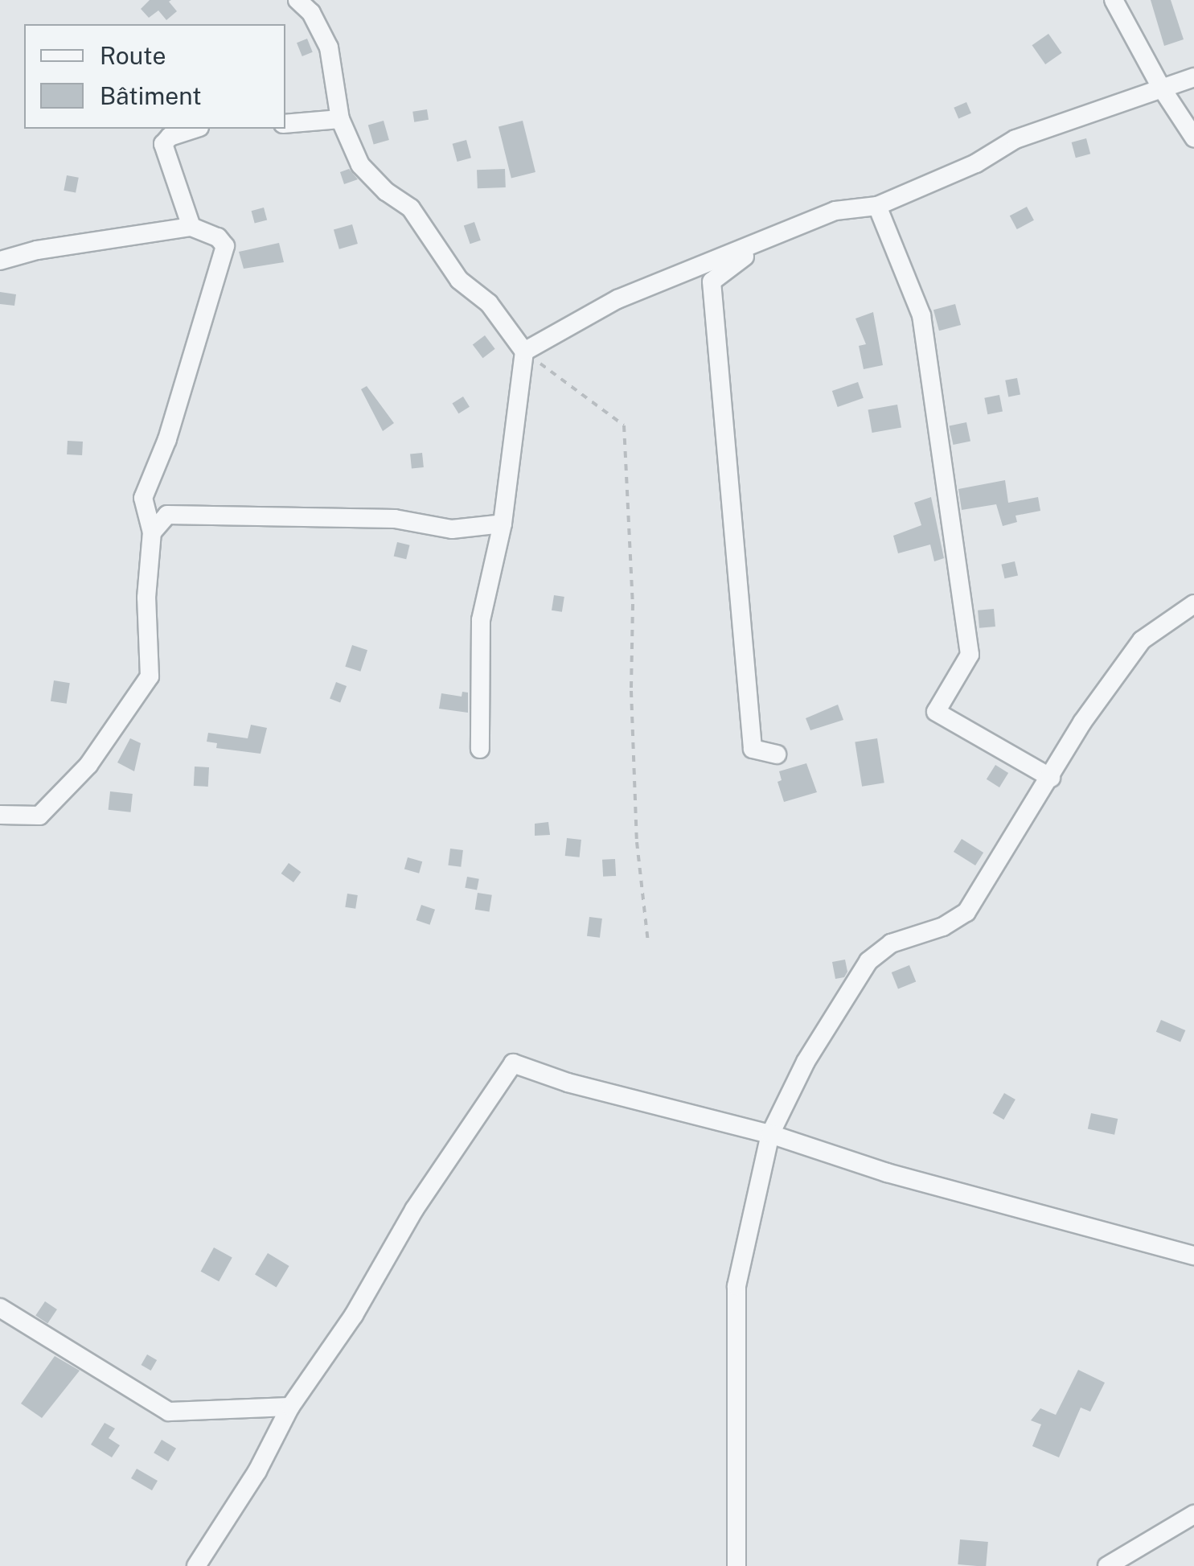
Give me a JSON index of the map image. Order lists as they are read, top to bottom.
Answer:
{
  "legend": ["Route", "Bâtiment"]
}
